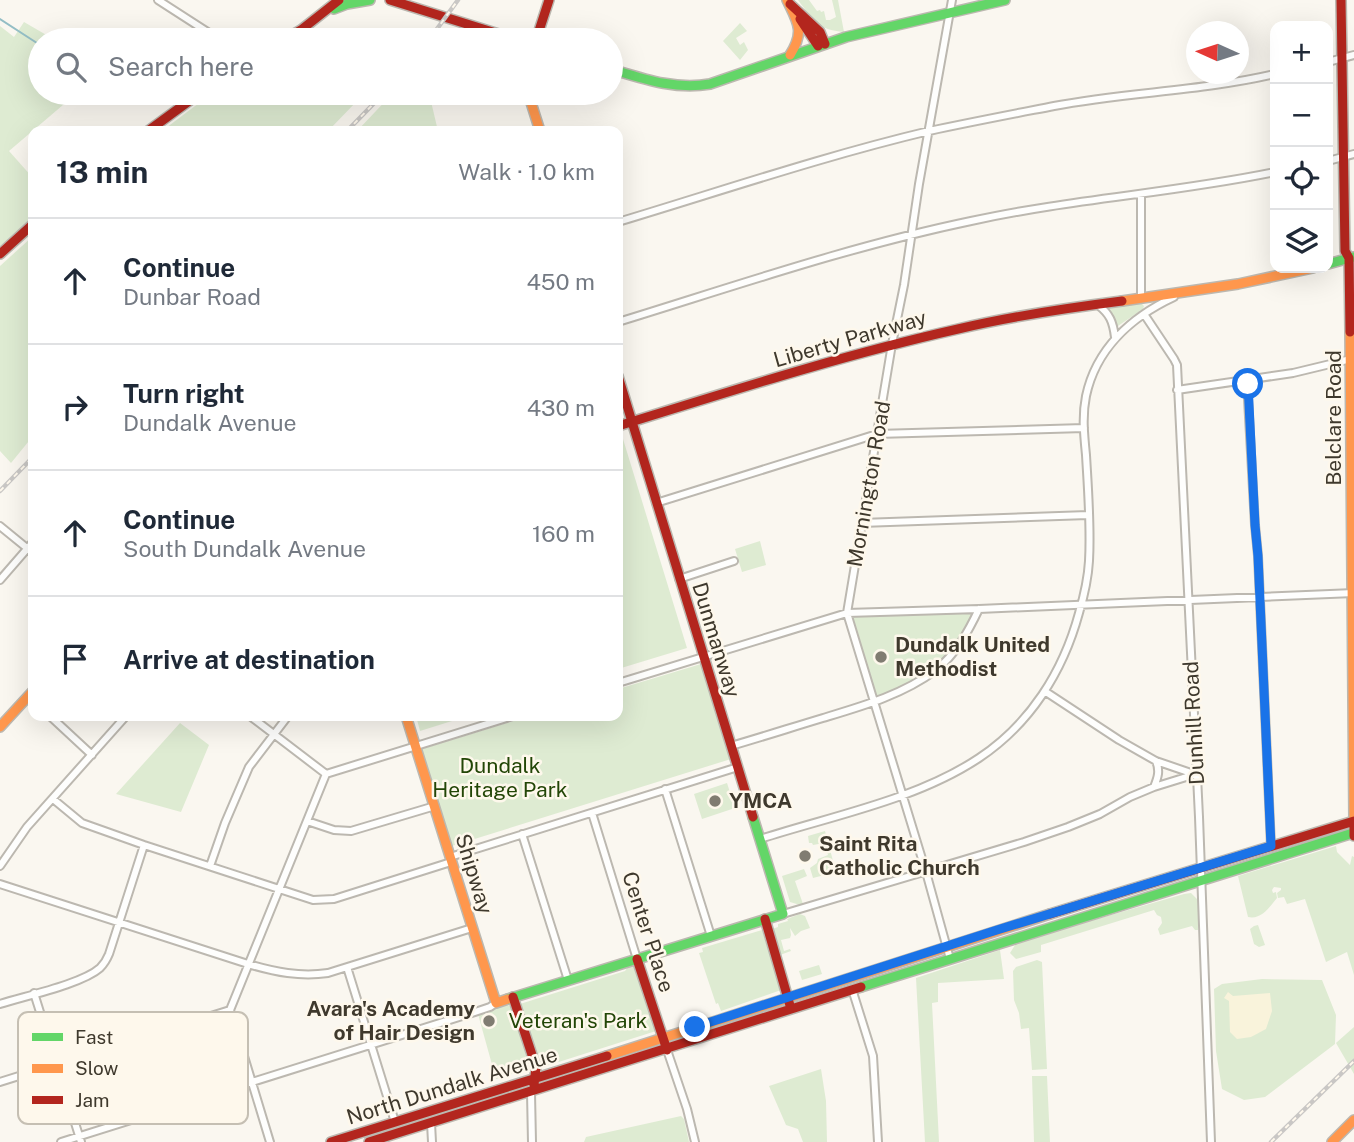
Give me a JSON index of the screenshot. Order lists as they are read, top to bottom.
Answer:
{
  "streets": {
    "street": [
      "Liberty Parkway",
      "Belclare Road",
      "Mornington Road",
      "Dunmanway",
      "Dunhill Road",
      "Shipway",
      "Center Place",
      "North Dundalk Avenue"
    ]
  },
  "crossings": [
    ["Liberty Parkway", "Mornington Road"],
    ["Liberty Parkway", "Dunmanway"],
    ["Belclare Road", "North Dundalk Avenue"],
    ["Mornington Road", "North Dundalk Avenue"],
    ["Dunhill Road", "North Dundalk Avenue"],
    ["Center Place", "North Dundalk Avenue"]
  ],
  "parks": ["Dundalk Heritage Park", "Veteran's Park"],
  "places": [
    "Dundalk United Methodist",
    "YMCA",
    "Saint Rita Catholic Church",
    "Avara's Academy of Hair Design"
  ],
  "legend": ["Fast", "Slow", "Jam"],
  "north": "left",
  "page": {
    "map_buttons": ["+", "−"],
    "search": "Search here",
    "heading": ["13 min", "Walk · 1.0 km"],
    "list": [
      ["Continue", "Dunbar Road", "450 m"],
      ["Turn right", "Dundalk Avenue", "430 m"],
      ["Continue", "South Dundalk Avenue", "160 m"],
      "Arrive at destination"
    ]
  }
}
